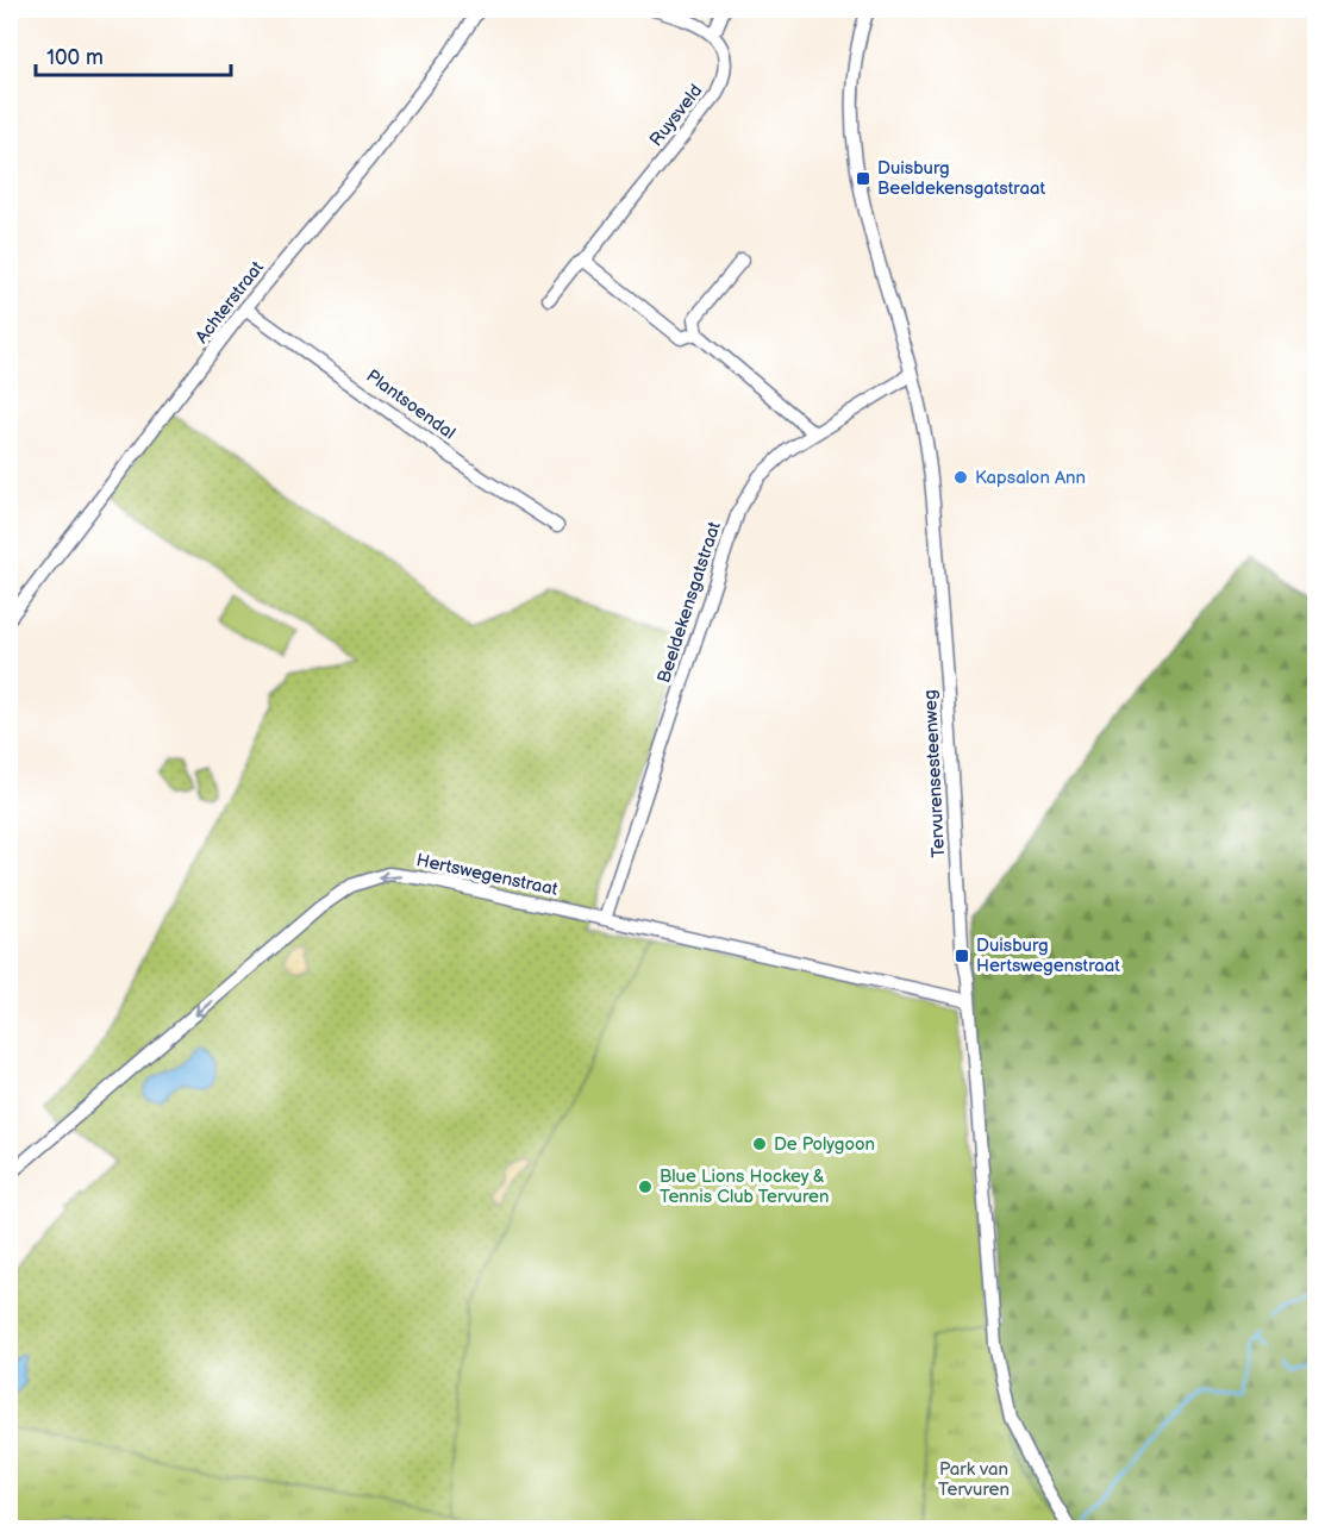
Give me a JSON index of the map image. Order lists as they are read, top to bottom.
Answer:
{
  "streets": {
    "street": [
      "Ruysveld",
      "Achterstraat",
      "Plantsoendal",
      "Beeldekensgatstraat",
      "Tervurensesteenweg",
      "Hertswegenstraat"
    ]
  },
  "crossings": [
    ["Achterstraat", "Plantsoendal"],
    ["Beeldekensgatstraat", "Tervurensesteenweg"],
    ["Beeldekensgatstraat", "Hertswegenstraat"],
    ["Tervurensesteenweg", "Hertswegenstraat"]
  ],
  "one_way": ["Hertswegenstraat"],
  "parks": ["Park van Tervuren"],
  "places": {
    "transit": ["Duisburg Beeldekensgatstraat", "Duisburg Hertswegenstraat"],
    "other": ["Kapsalon Ann", "De Polygoon", "Blue Lions Hockey & Tennis Club Tervuren"]
  },
  "scale_bar": "100 m"
}
